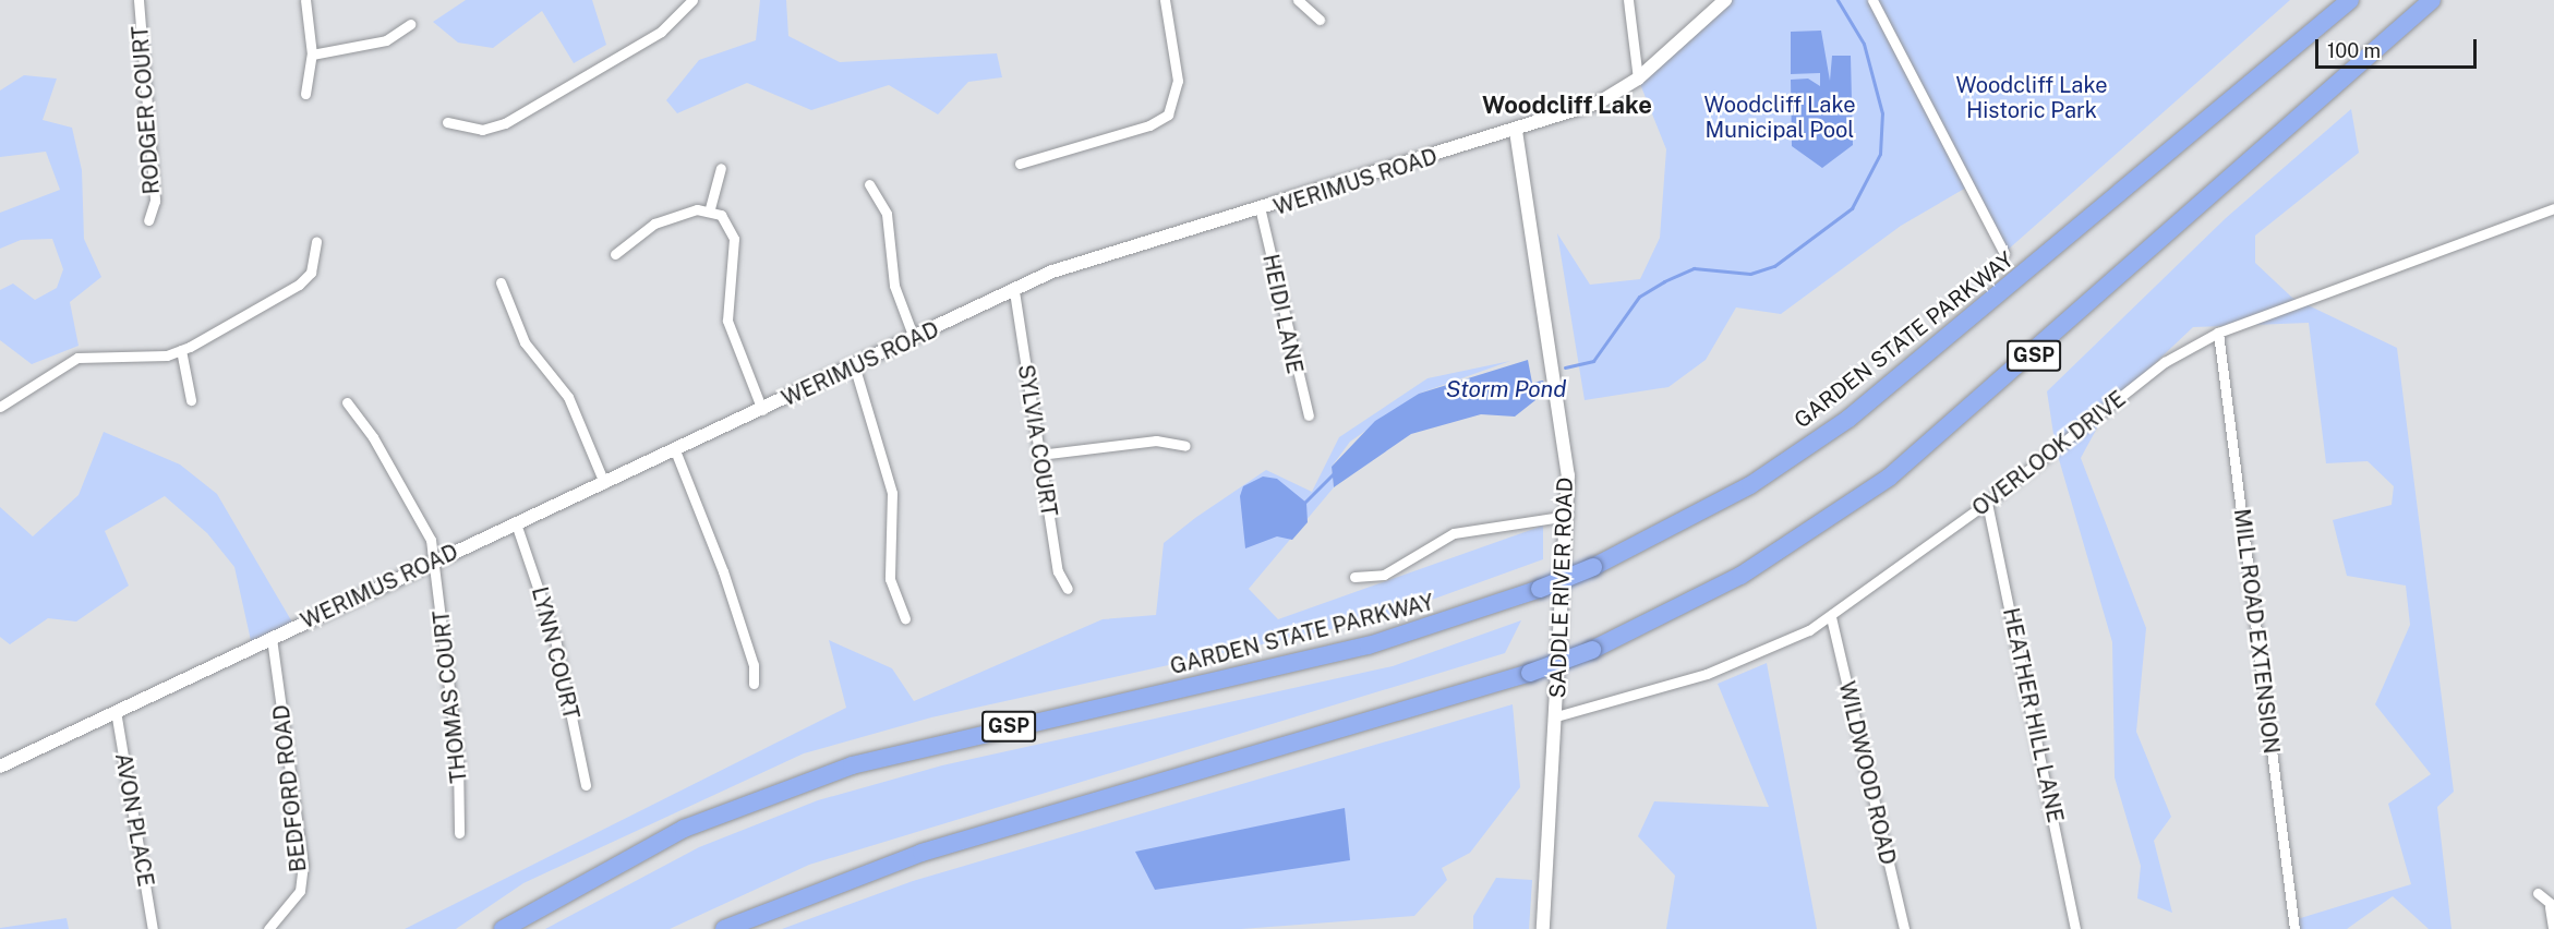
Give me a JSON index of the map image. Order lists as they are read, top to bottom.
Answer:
{
  "streets": {
    "highway": ["GARDEN STATE PARKWAY", "GSP"],
    "main road": ["WERIMUS ROAD", "SADDLE RIVER ROAD"],
    "street": [
      "RODGER COURT",
      "HEIDI LANE",
      "SYLVIA COURT",
      "OVERLOOK DRIVE",
      "MILL ROAD EXTENSION",
      "LYNN COURT",
      "THOMAS COURT",
      "HEATHER HILL LANE",
      "WILDWOOD ROAD",
      "BEDFORD ROAD",
      "AVON PLACE"
    ]
  },
  "crossings": [
    ["WERIMUS ROAD", "HEIDI LANE"],
    ["WERIMUS ROAD", "SYLVIA COURT"],
    ["WERIMUS ROAD", "SADDLE RIVER ROAD"],
    ["WERIMUS ROAD", "LYNN COURT"],
    ["WERIMUS ROAD", "THOMAS COURT"],
    ["WERIMUS ROAD", "BEDFORD ROAD"],
    ["WERIMUS ROAD", "AVON PLACE"],
    ["OVERLOOK DRIVE", "SADDLE RIVER ROAD"],
    ["OVERLOOK DRIVE", "MILL ROAD EXTENSION"],
    ["OVERLOOK DRIVE", "HEATHER HILL LANE"],
    ["OVERLOOK DRIVE", "WILDWOOD ROAD"]
  ],
  "districts": ["Woodcliff Lake"],
  "water": ["Storm Pond"],
  "parks": ["Woodcliff Lake Historic Park", "Woodcliff Lake Municipal Pool"],
  "scale_bar": "100 m"
}
